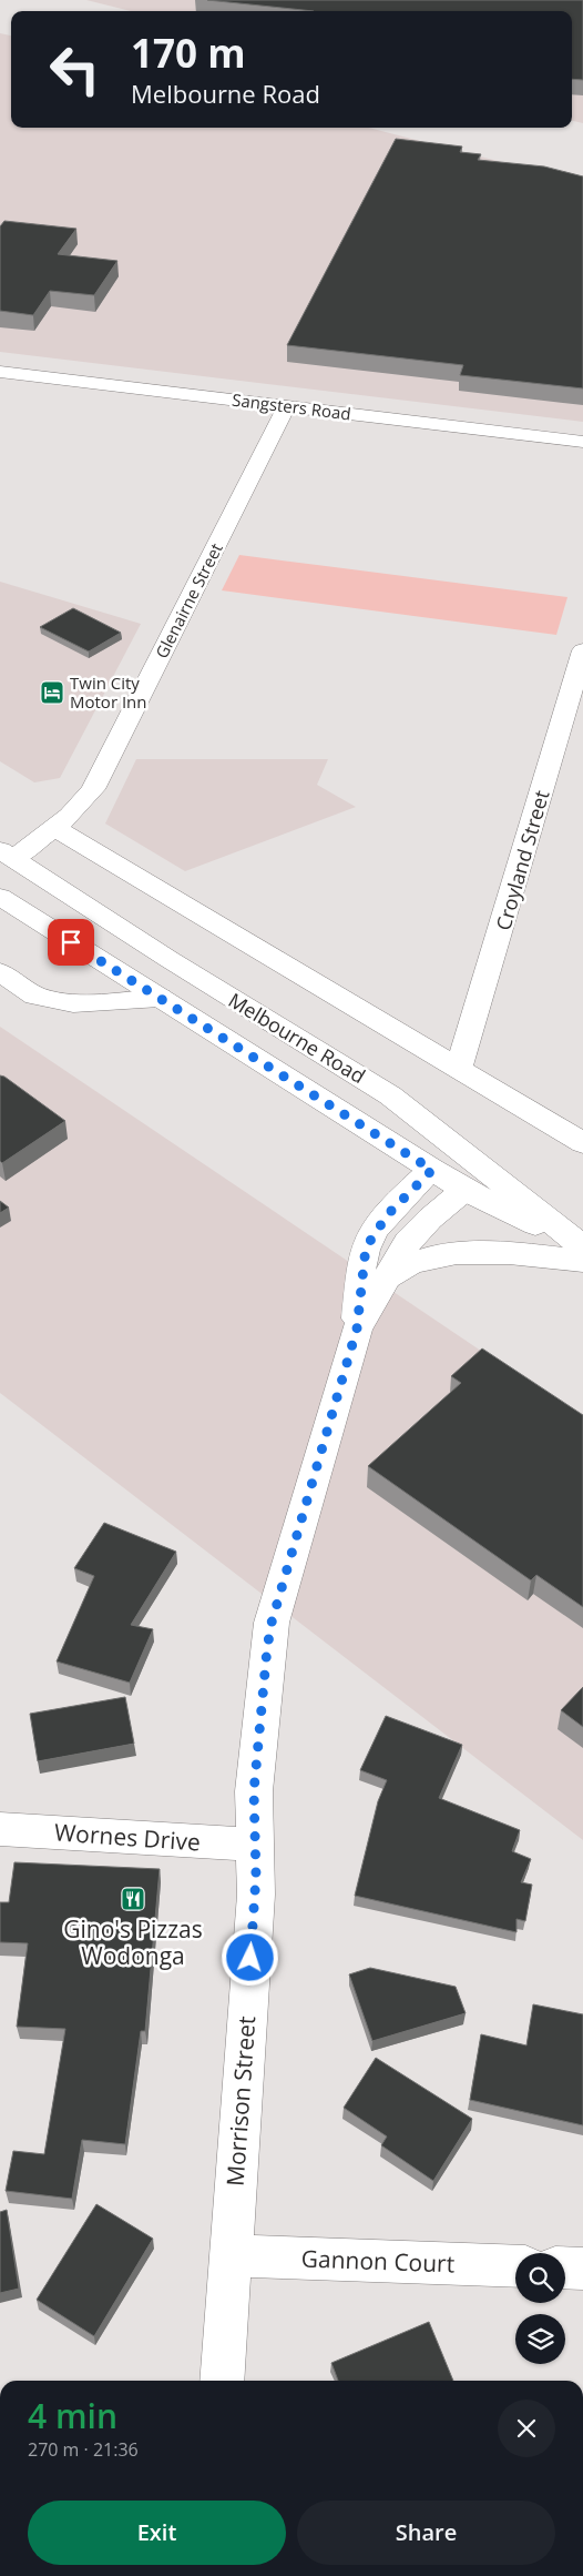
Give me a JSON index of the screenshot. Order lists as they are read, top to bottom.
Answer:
{
  "streets": {
    "street": [
      "Sangsters Road",
      "Glenairne Street",
      "Croyland Street",
      "Melbourne Road",
      "Wornes Drive",
      "Morrison Street",
      "Gannon Court"
    ]
  },
  "crossings": [
    ["Sangsters Road", "Glenairne Street"],
    ["Glenairne Street", "Melbourne Road"],
    ["Melbourne Road", "Morrison Street"],
    ["Wornes Drive", "Morrison Street"],
    ["Morrison Street", "Gannon Court"]
  ],
  "places": {
    "hotel": ["Twin City Motor Inn"],
    "restaurant": ["Gino's Pizzas Wodonga"]
  },
  "page": {
    "turn": ["170 m", "Melbourne Road"],
    "heading": ["4 min", "270 m · 21:36"],
    "buttons": ["Exit", "Share"]
  }
}
